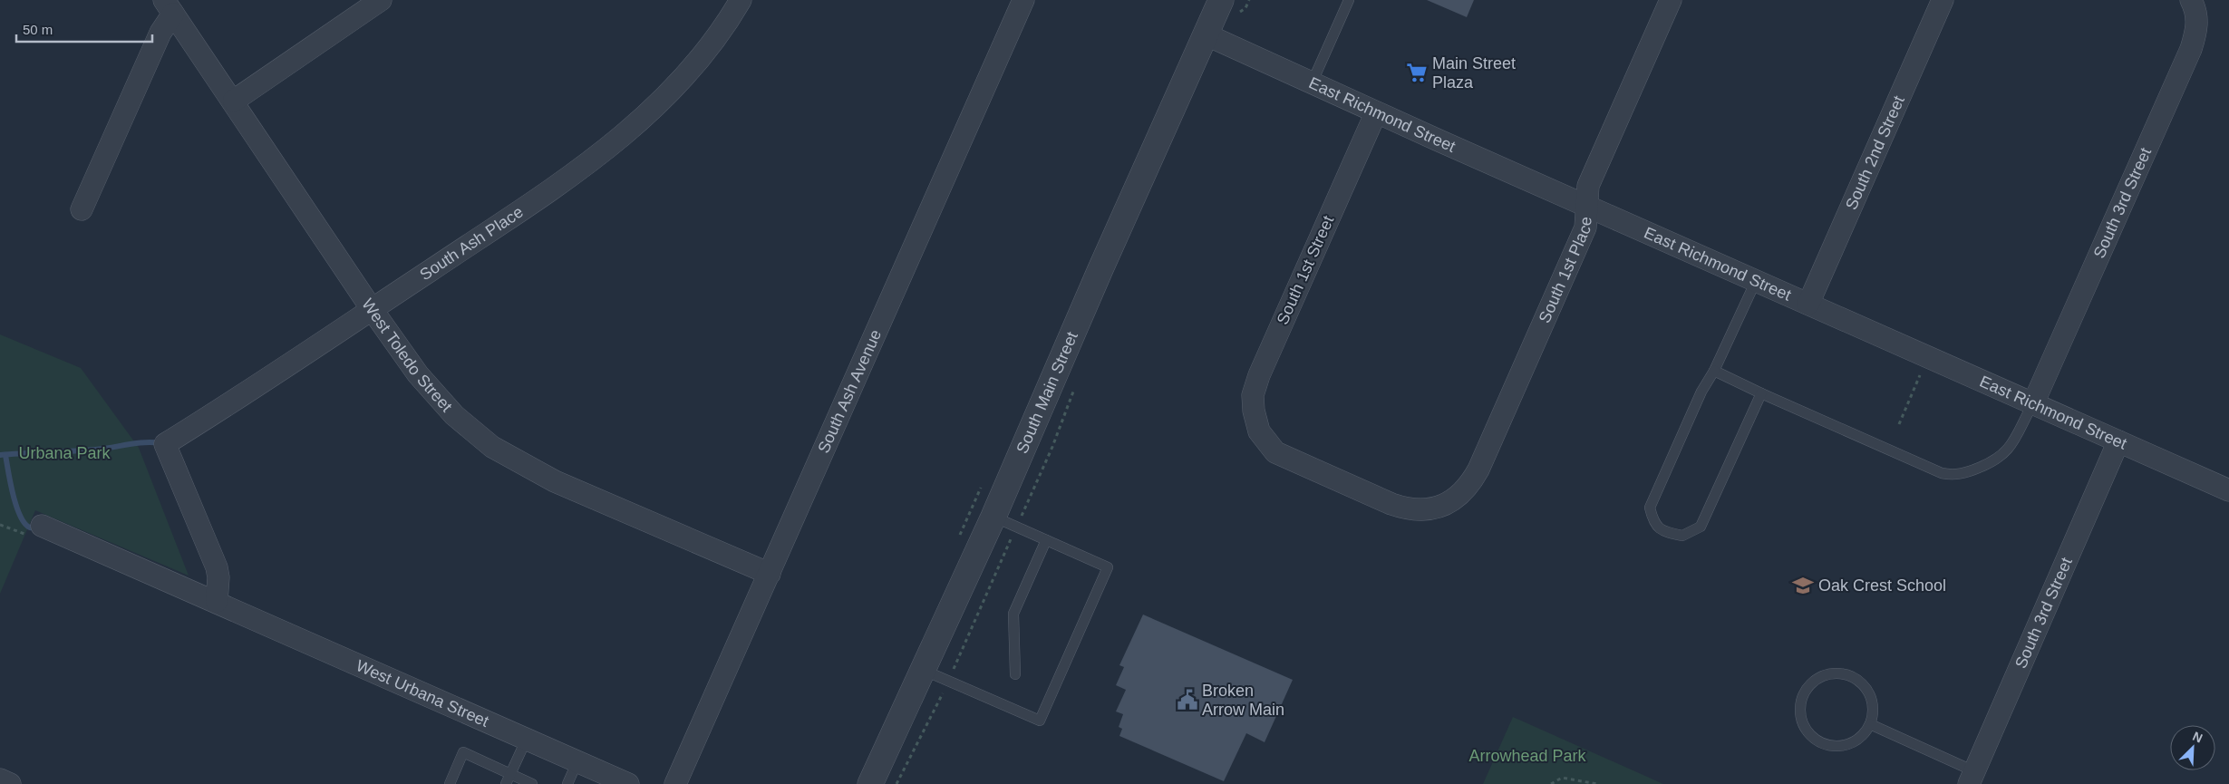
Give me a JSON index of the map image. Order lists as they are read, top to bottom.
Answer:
{
  "streets": {
    "street": [
      "East Richmond Street",
      "South 2nd Street",
      "South 3rd Street",
      "South Ash Place",
      "South 1st Place",
      "South 1st Street",
      "West Toledo Street",
      "South Ash Avenue",
      "South Main Street",
      "West Urbana Street"
    ]
  },
  "crossings": [
    ["East Richmond Street", "South 2nd Street"],
    ["East Richmond Street", "South 3rd Street"],
    ["East Richmond Street", "South 1st Place"],
    ["East Richmond Street", "South 1st Street"],
    ["East Richmond Street", "South Main Street"],
    ["South Ash Place", "West Toledo Street"],
    ["South Ash Place", "West Urbana Street"],
    ["South 1st Place", "South 1st Street"],
    ["West Toledo Street", "South Ash Avenue"]
  ],
  "parks": ["Urbana Park", "Arrowhead Park"],
  "places": {
    "supermarket": ["Main Street Plaza"],
    "school or university": ["Oak Crest School"],
    "public building": ["Broken Arrow Main"]
  },
  "scale_bar": "50 m",
  "north": "top right"
}
